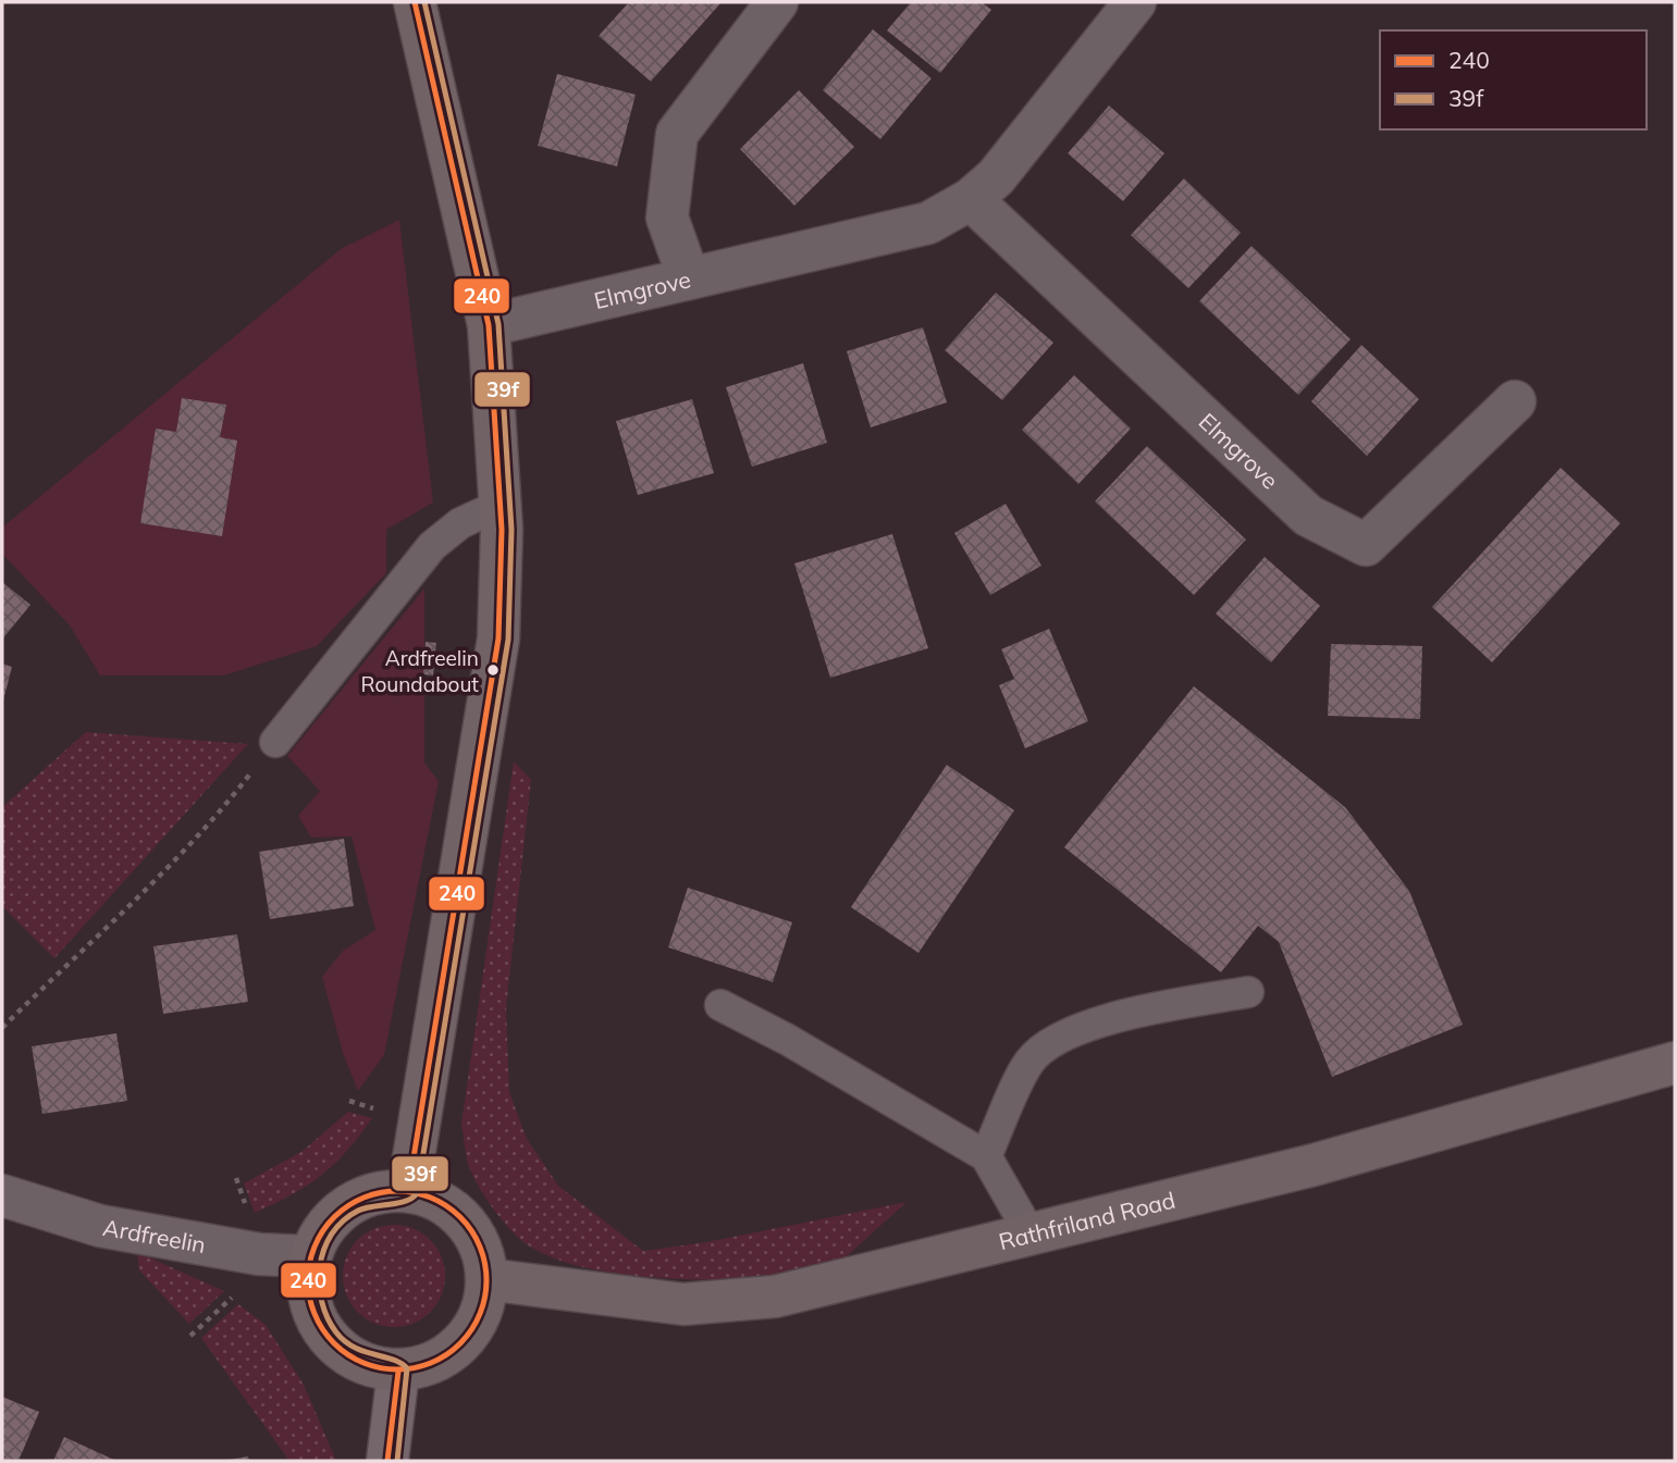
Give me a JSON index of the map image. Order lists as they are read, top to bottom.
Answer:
{
  "streets": {
    "main road": ["Rathfriland Road"],
    "street": ["Elmgrove", "Ardfreelin"]
  },
  "crossings": [
    ["Rathfriland Road", "Ardfreelin"]
  ],
  "places": ["Ardfreelin Roundabout"],
  "lines": ["transit line 240", "transit line 39f"],
  "legend": ["240", "39f"]
}
